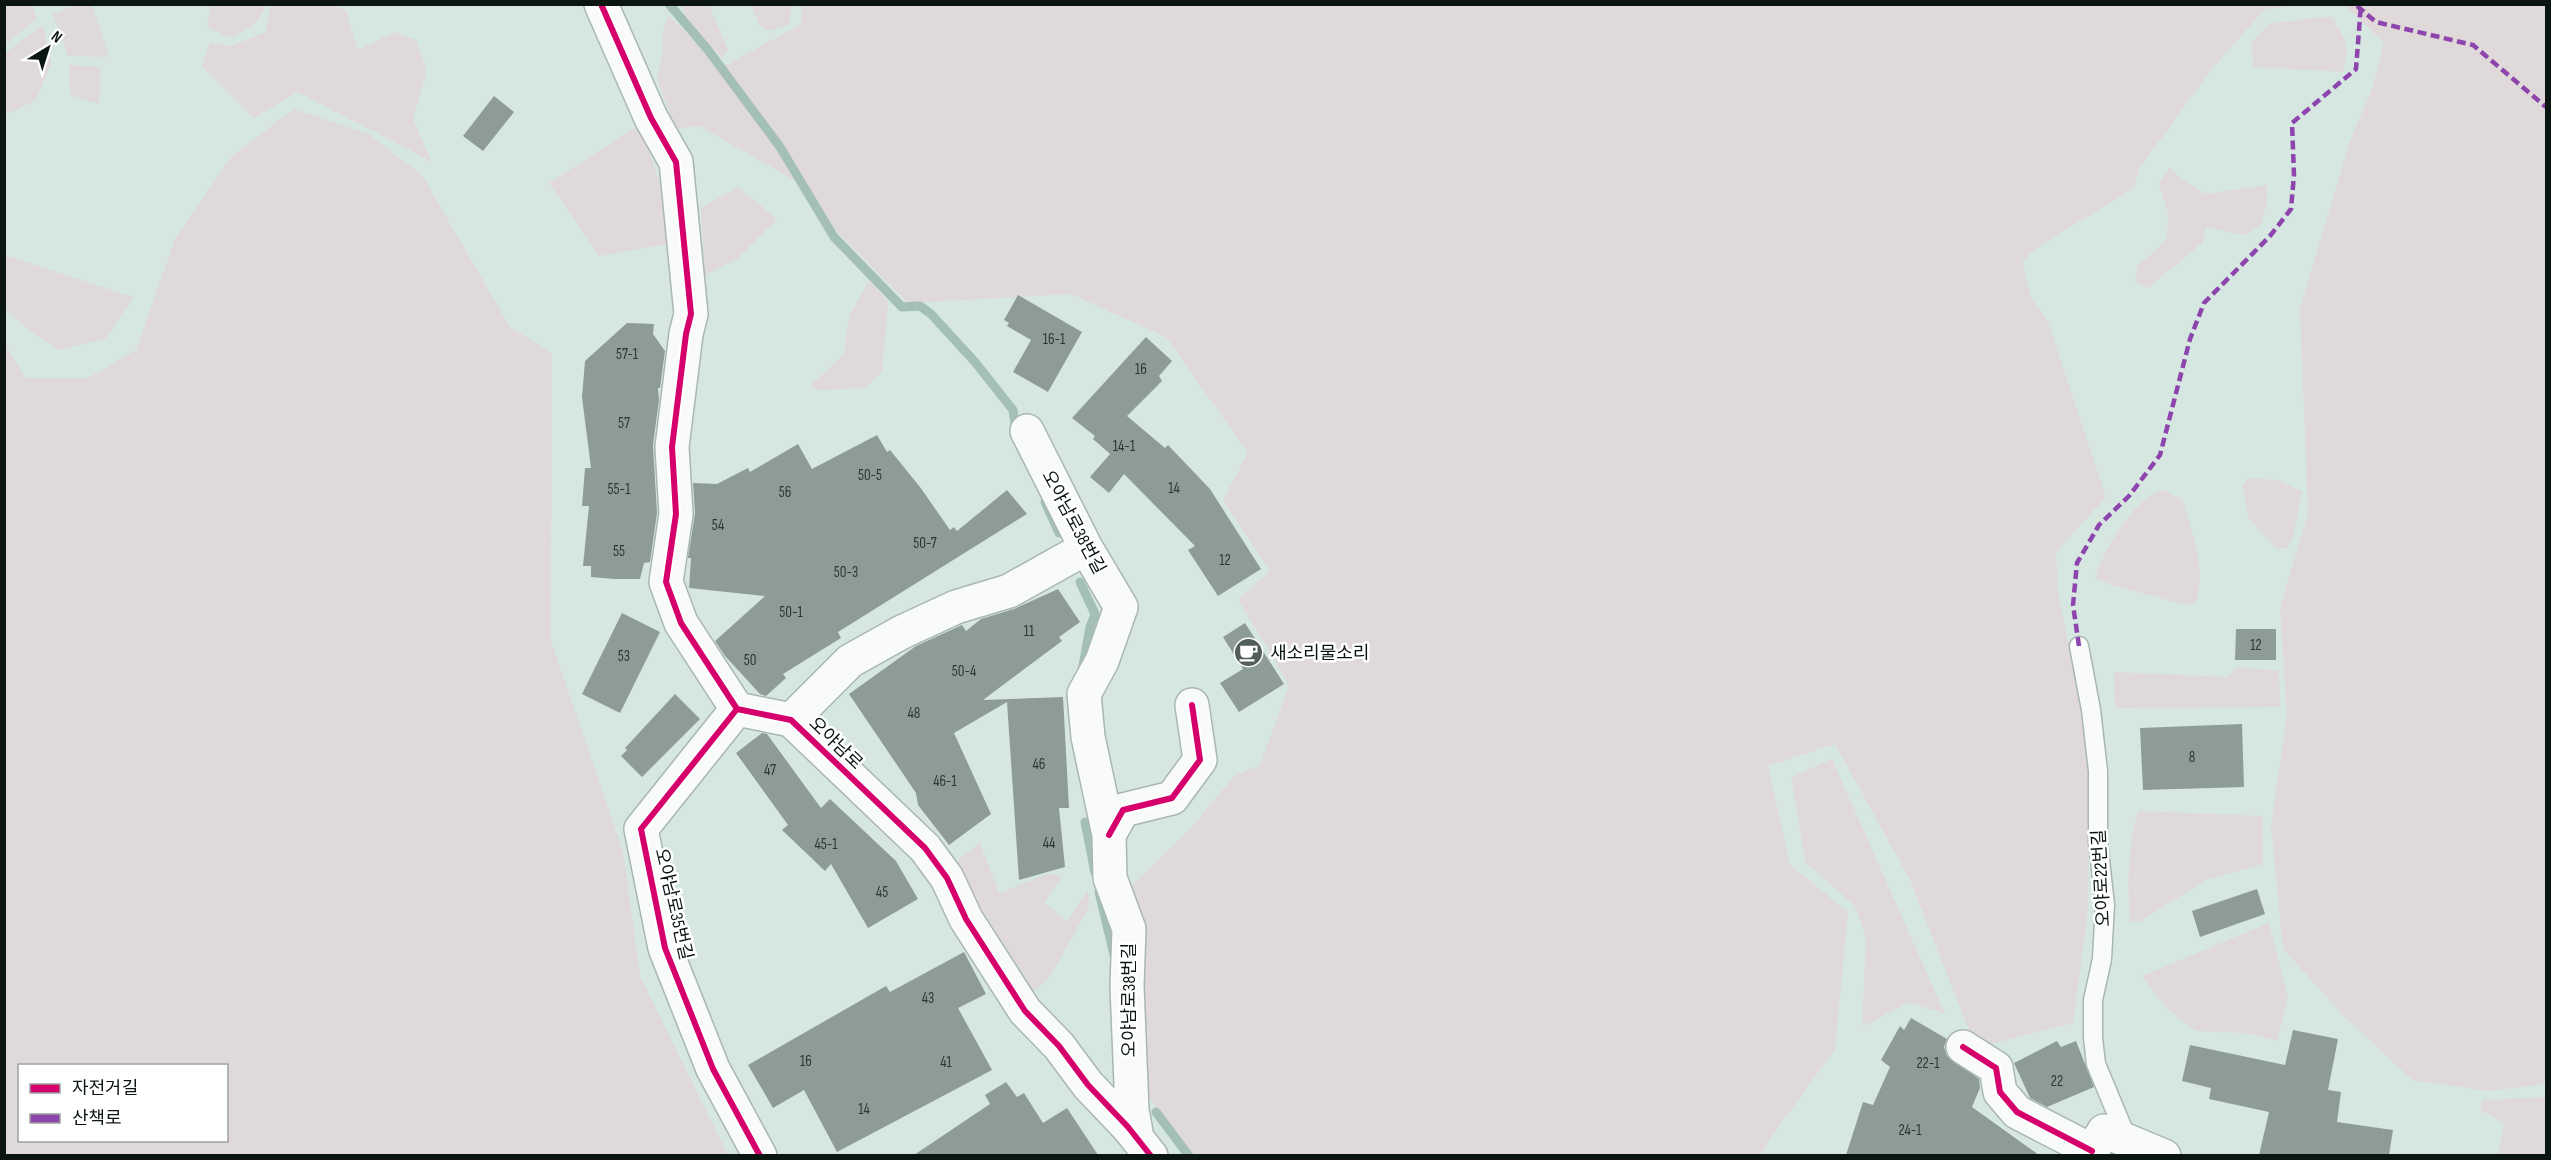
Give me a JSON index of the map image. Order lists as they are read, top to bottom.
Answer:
{
  "streets": {
    "street": ["오야남로38번길", "오야남로", "오야남로35번길"],
    "lane": ["오야로22번길"]
  },
  "crossings": [
    ["오야남로38번길", "오야남로"],
    ["오야남로", "오야남로35번길"]
  ],
  "places": {
    "cafe": ["새소리물소리"]
  },
  "house_numbers": [
    "16-1",
    "57-1",
    "16",
    "57",
    "14-1",
    "50-5",
    "14",
    "55-1",
    "56",
    "54",
    "50-7",
    "55",
    "12",
    "50-3",
    "50-1",
    "11",
    "12",
    "53",
    "50",
    "50-4",
    "48",
    "8",
    "46",
    "47",
    "46-1",
    "44",
    "45-1",
    "45",
    "43",
    "16",
    "41",
    "22-1",
    "22",
    "14",
    "24-1"
  ],
  "legend": ["자전거길", "산책로"],
  "north": "top right"
}
